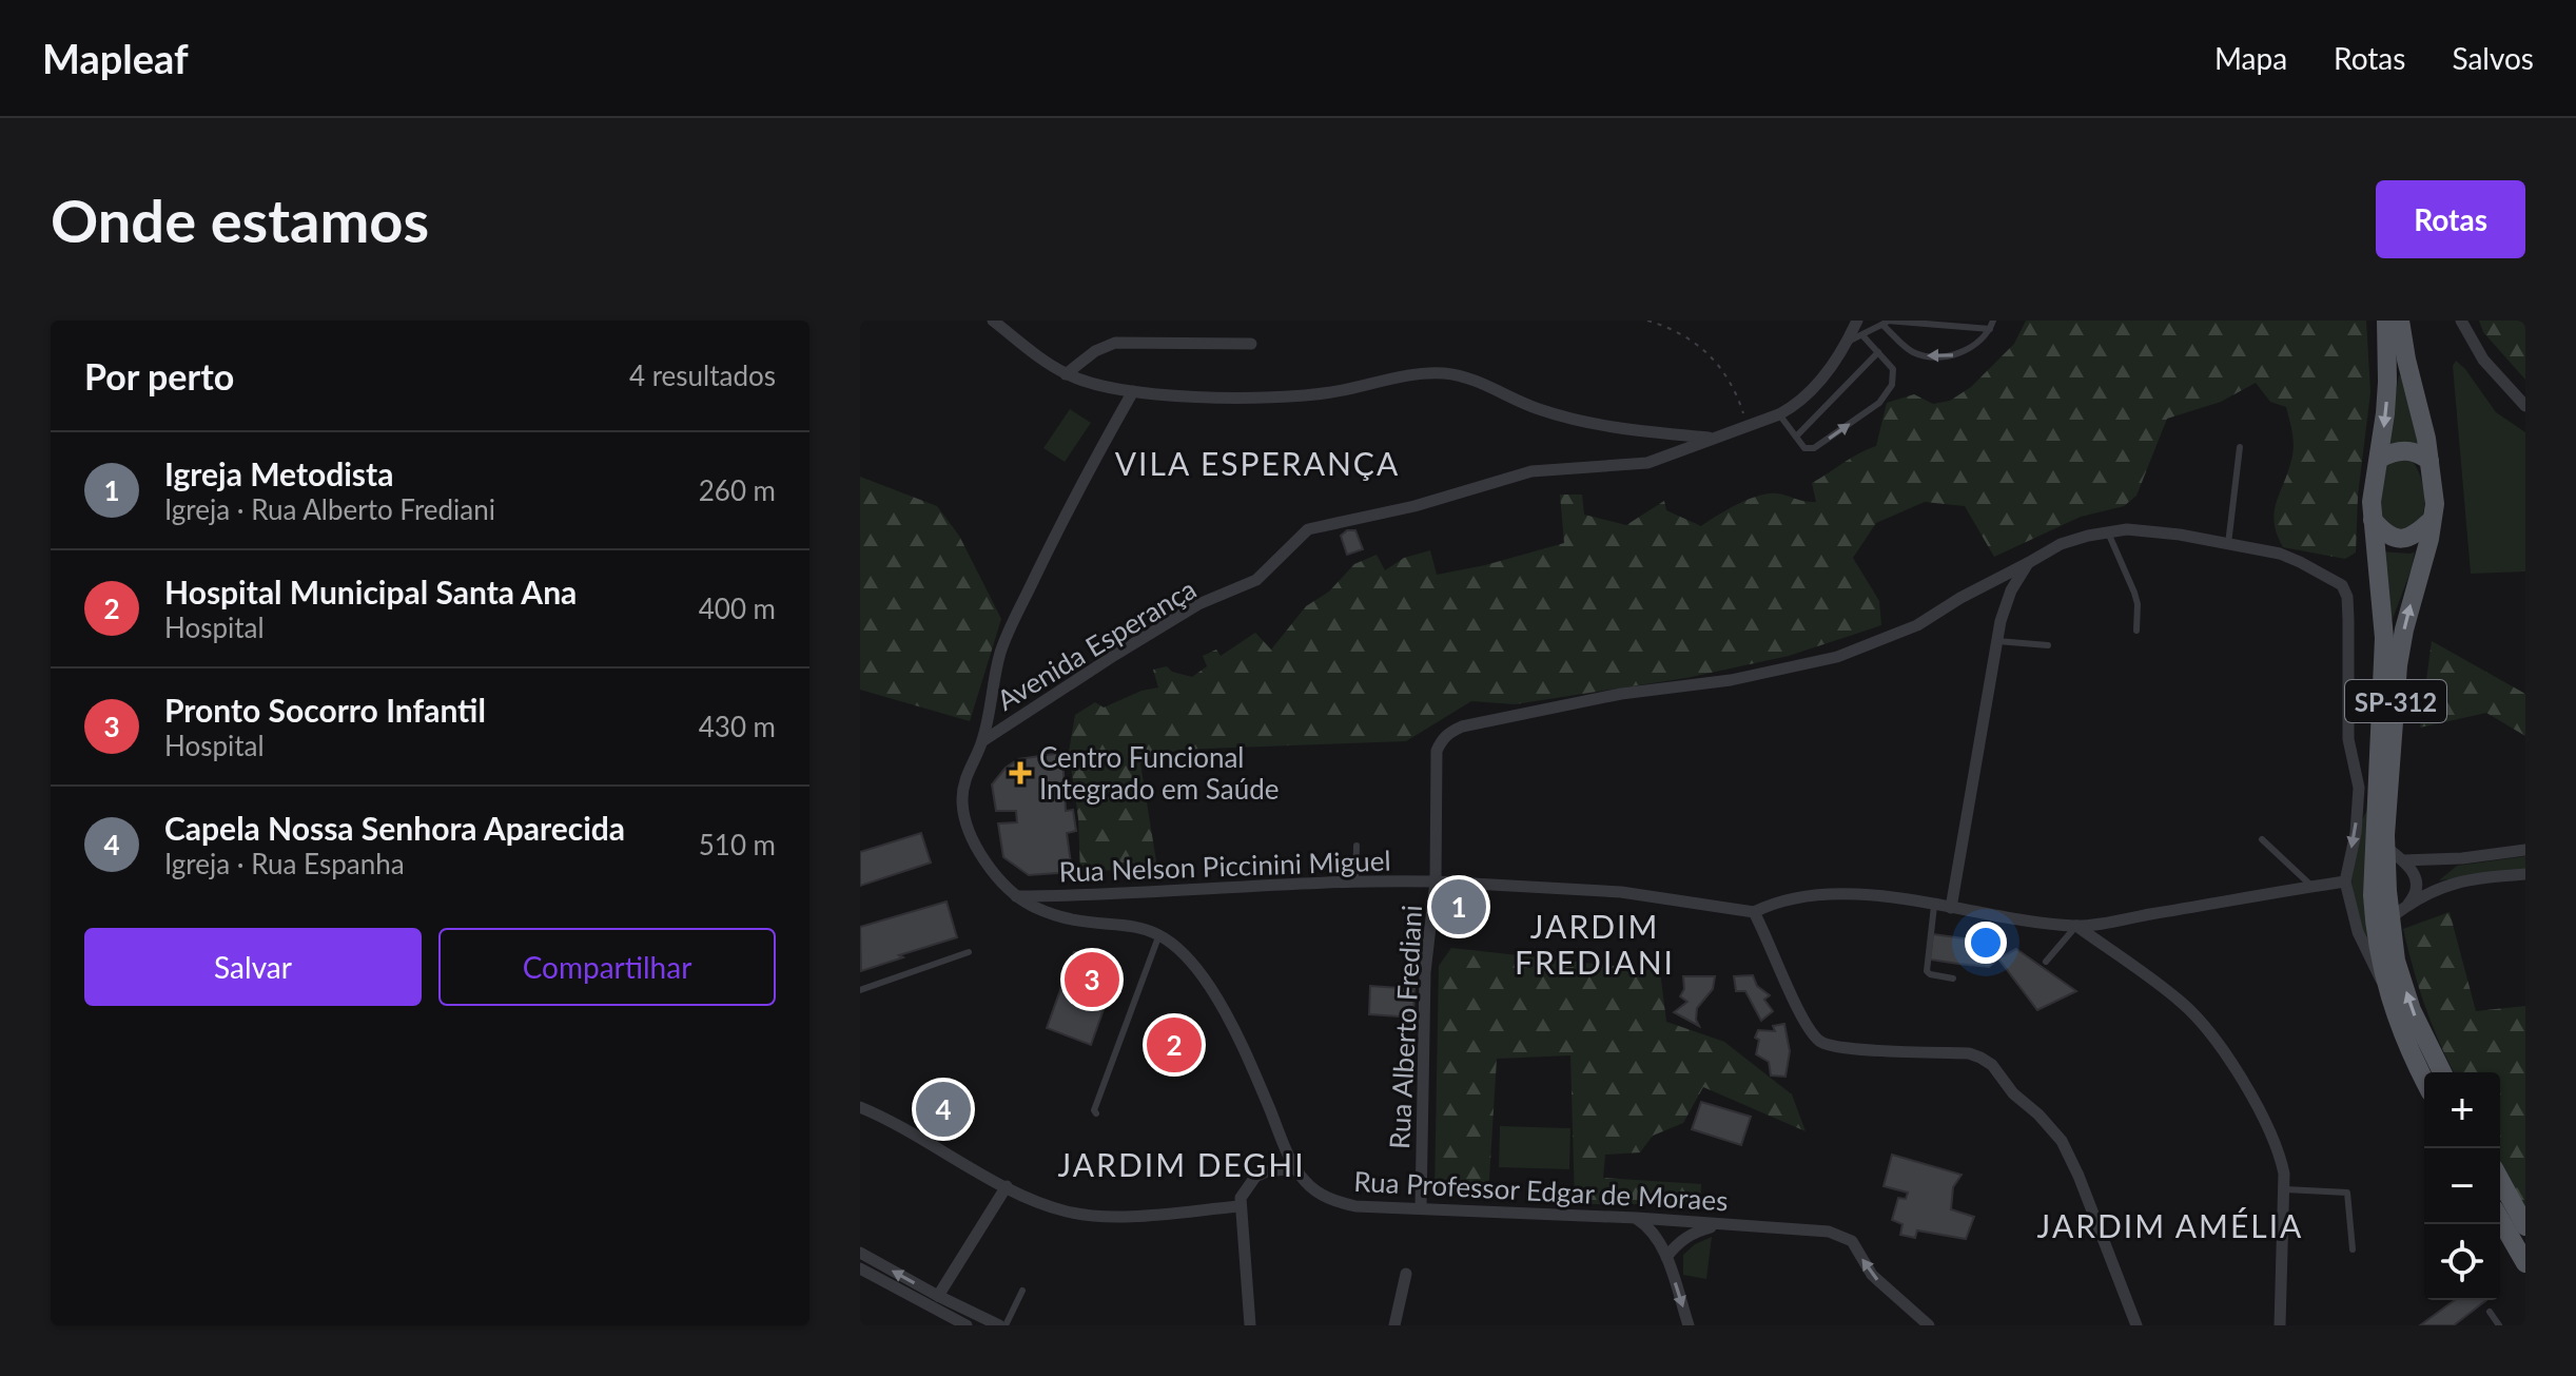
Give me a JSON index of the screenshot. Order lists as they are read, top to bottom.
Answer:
{
  "streets": {
    "main road": ["SP-312"],
    "street": [
      "Avenida Esperança",
      "Rua Nelson Piccinini Miguel",
      "Rua Alberto Frediani",
      "Rua Professor Edgar de Moraes"
    ]
  },
  "crossings": [
    ["Rua Nelson Piccinini Miguel", "Rua Alberto Frediani"],
    ["Rua Nelson Piccinini Miguel", "Rua Professor Edgar de Moraes"],
    ["Rua Alberto Frediani", "Rua Professor Edgar de Moraes"]
  ],
  "districts": [
    "VILA ESPERANÇA",
    "JARDIM FREDIANI",
    "JARDIM DEGHI",
    "JARDIM AMÉLIA"
  ],
  "places": {
    "health": ["Centro Funcional Integrado em Saúde"]
  },
  "page": {
    "header": "Mapleaf",
    "nav": ["Mapa", "Rotas", "Salvos"],
    "buttons": [
      "Rotas",
      ["Salvar", "Compartilhar"]
    ],
    "title": "Onde estamos",
    "heading": ["Por perto", "4 resultados"],
    "list": [
      {
        "mark": "1",
        "name": "Igreja Metodista",
        "note": "Igreja · Rua Alberto Frediani",
        "value": "260 m"
      },
      {
        "mark": "2",
        "name": "Hospital Municipal Santa Ana",
        "note": "Hospital",
        "value": "400 m"
      },
      {
        "mark": "3",
        "name": "Pronto Socorro Infantil",
        "note": "Hospital",
        "value": "430 m"
      },
      {
        "mark": "4",
        "name": "Capela Nossa Senhora Aparecida",
        "note": "Igreja · Rua Espanha",
        "value": "510 m"
      }
    ],
    "pins": [
      "1",
      "3",
      "2",
      "4"
    ],
    "map_buttons": ["+", "−"]
  }
}
